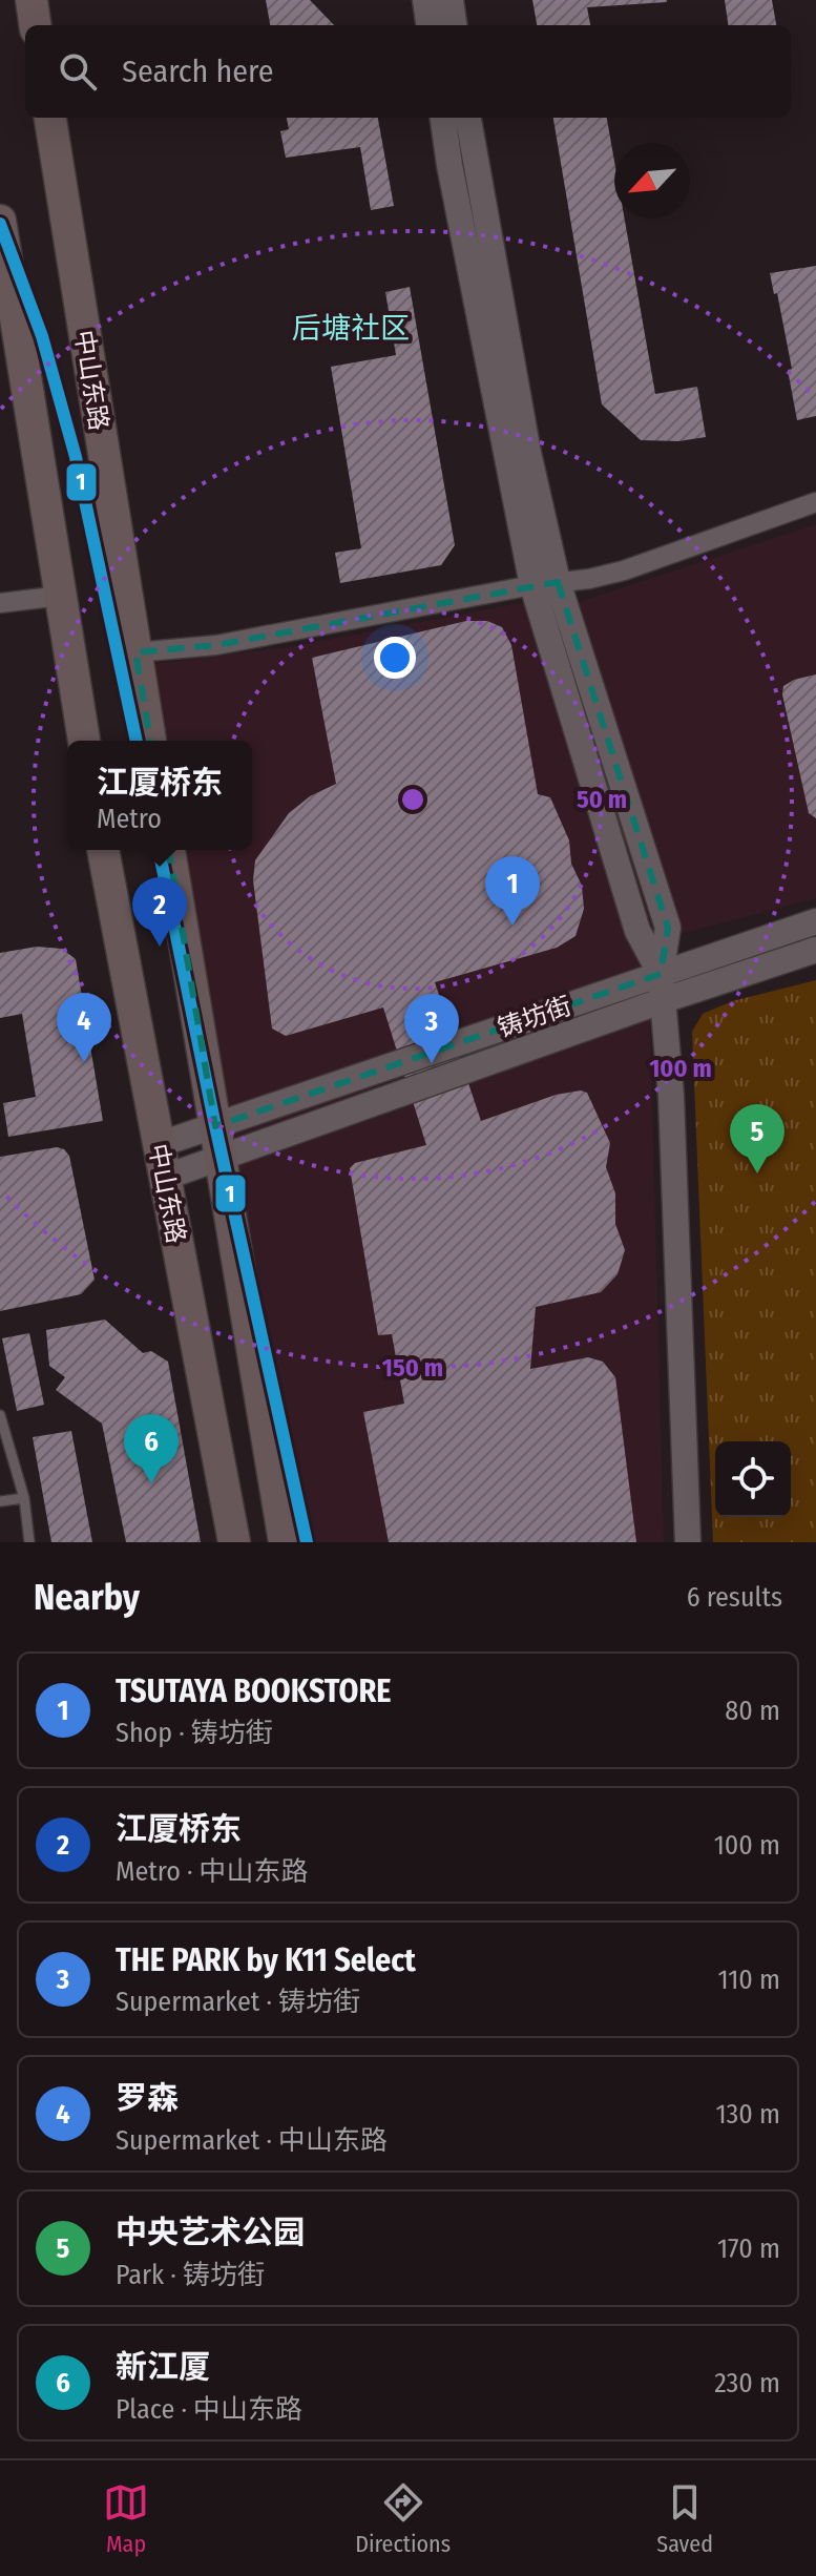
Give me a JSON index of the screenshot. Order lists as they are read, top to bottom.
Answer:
{
  "streets": {
    "main road": ["中山东路"],
    "street": ["铸坊街"]
  },
  "crossings": [
    ["中山东路", "铸坊街"]
  ],
  "districts": ["后塘社区"],
  "lines": ["transit line 1"],
  "north": "bottom left",
  "page": {
    "search": "Search here",
    "popup": ["江厦桥东", "Metro"],
    "pins": [
      "1",
      "2",
      "4",
      "3",
      "5",
      "6"
    ],
    "heading": ["Nearby", "6 results"],
    "list": [
      {
        "mark": "1",
        "name": "TSUTAYA BOOKSTORE",
        "note": "Shop · 铸坊街",
        "value": "80 m"
      },
      {
        "mark": "2",
        "name": "江厦桥东",
        "note": "Metro · 中山东路",
        "value": "100 m"
      },
      {
        "mark": "3",
        "name": "THE PARK by K11 Select",
        "note": "Supermarket · 铸坊街",
        "value": "110 m"
      },
      {
        "mark": "4",
        "name": "罗森",
        "note": "Supermarket · 中山东路",
        "value": "130 m"
      },
      {
        "mark": "5",
        "name": "中央艺术公园",
        "note": "Park · 铸坊街",
        "value": "170 m"
      },
      {
        "mark": "6",
        "name": "新江厦",
        "note": "Place · 中山东路",
        "value": "230 m"
      }
    ],
    "nav": ["Map", "Directions", "Saved"]
  },
  "rings": ["50 m", "100 m", "150 m"]
}
